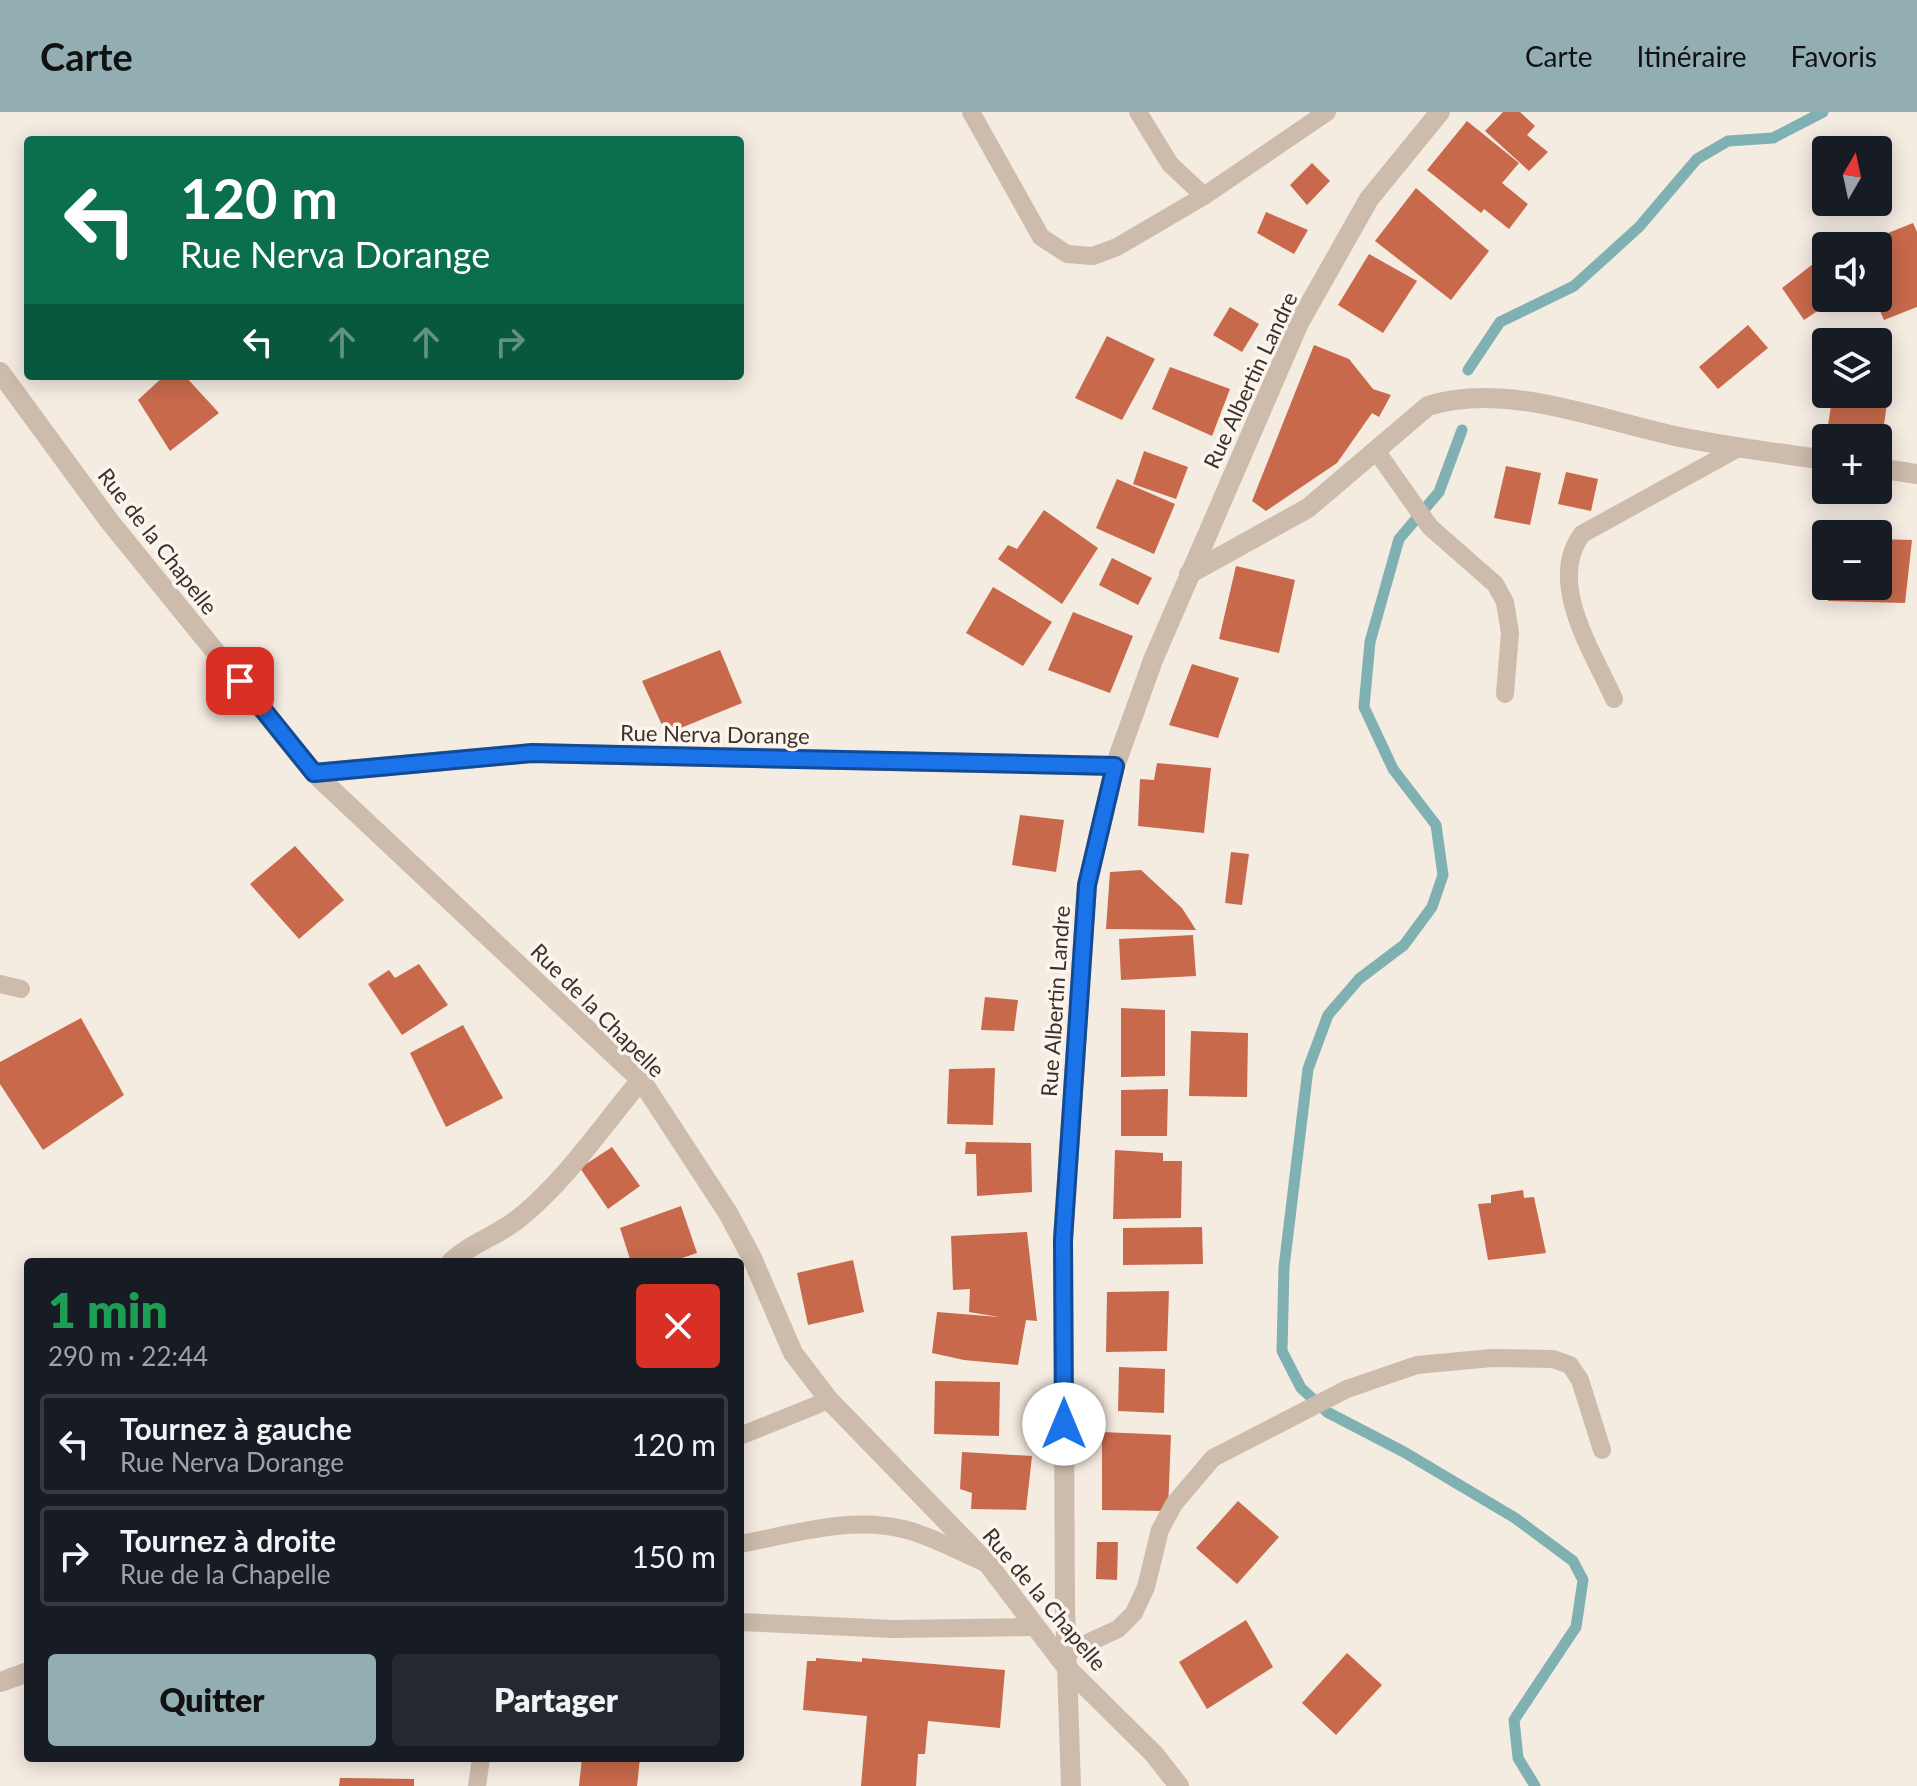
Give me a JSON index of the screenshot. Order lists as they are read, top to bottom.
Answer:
{
  "streets": {
    "street": ["Rue Albertin Landre", "Rue de la Chapelle", "Rue Nerva Dorange"]
  },
  "crossings": [
    ["Rue Albertin Landre", "Rue de la Chapelle"],
    ["Rue Albertin Landre", "Rue Nerva Dorange"],
    ["Rue de la Chapelle", "Rue Nerva Dorange"]
  ],
  "north": "top",
  "page": {
    "header": "Carte",
    "nav": ["Carte", "Itinéraire", "Favoris"],
    "map_buttons": ["+", "−"],
    "turn": ["120 m", "Rue Nerva Dorange"],
    "heading": ["1 min", "290 m · 22:44"],
    "list": [
      {
        "name": "Tournez à gauche",
        "note": "Rue Nerva Dorange",
        "value": "120 m"
      },
      {
        "name": "Tournez à droite",
        "note": "Rue de la Chapelle",
        "value": "150 m"
      }
    ],
    "buttons": ["Quitter", "Partager"]
  }
}
